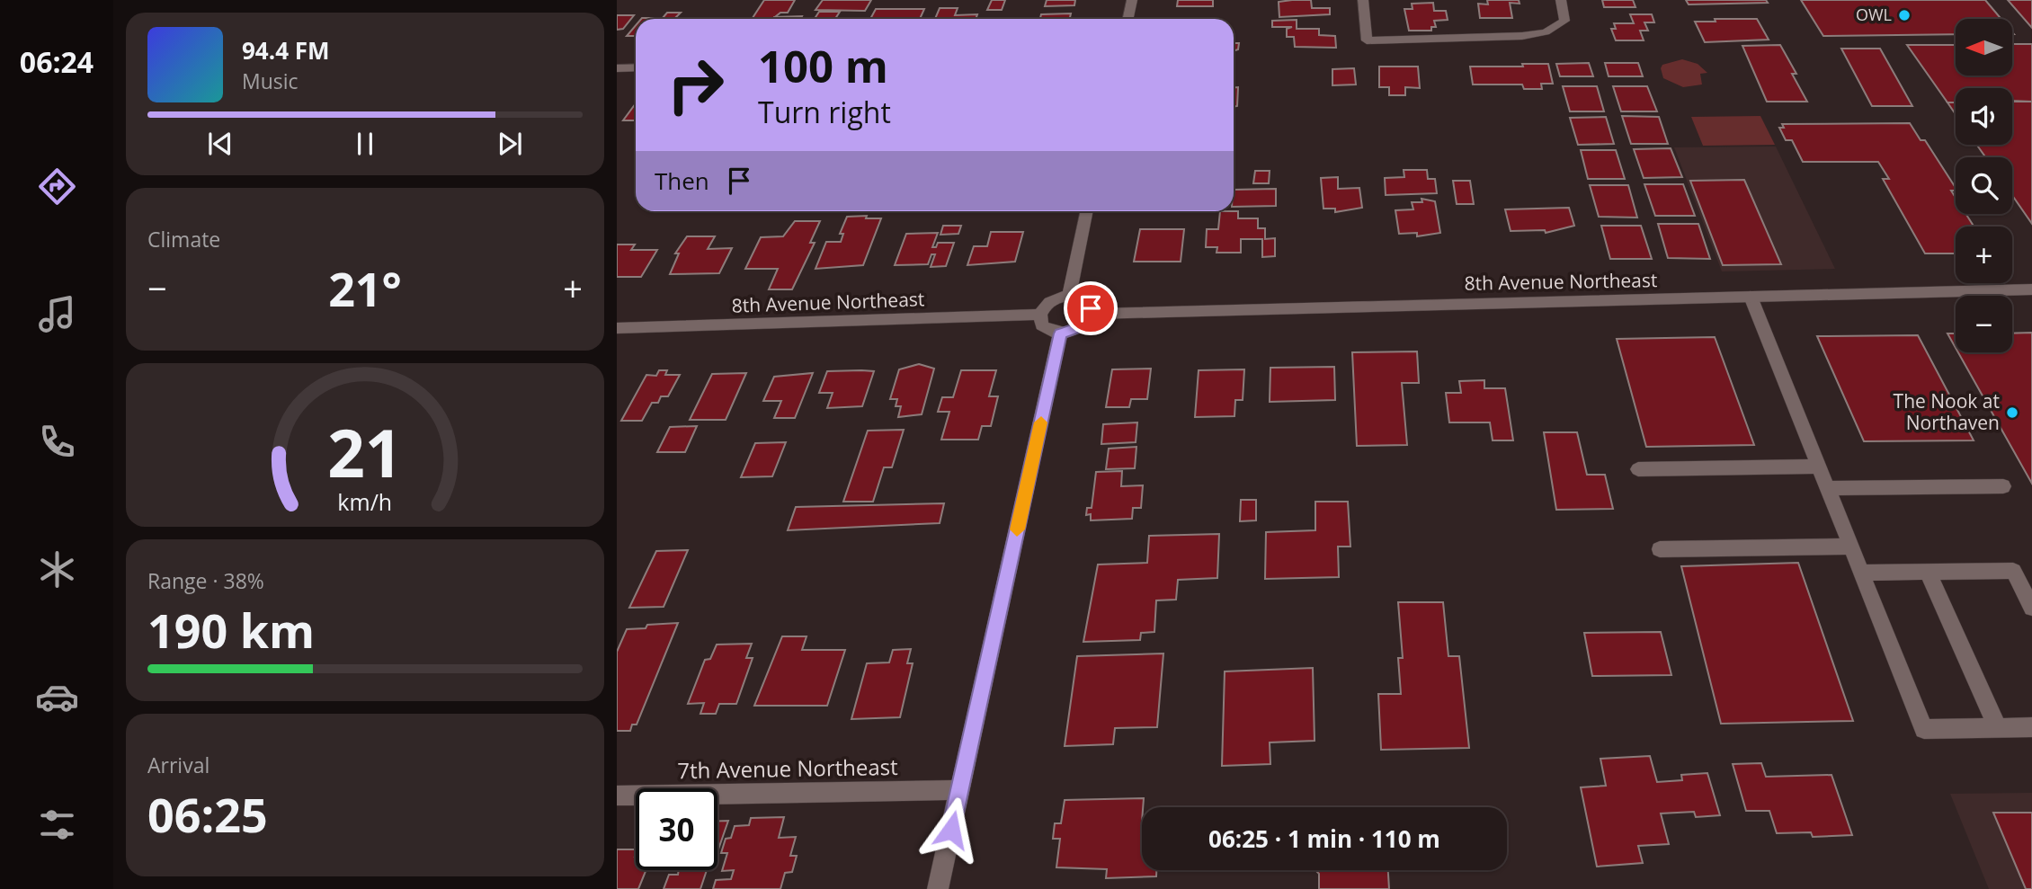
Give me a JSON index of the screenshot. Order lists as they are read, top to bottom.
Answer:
{
  "streets": {
    "street": ["8th Avenue Northeast", "7th Avenue Northeast"]
  },
  "places": ["OWL", "The Nook at Northaven"],
  "north": "left",
  "page": {
    "tabs": "06:24",
    "map_buttons": ["+", "−"],
    "turn": ["100 m", "Turn right"],
    "song": ["94.4 FM", "Music"],
    "then": "Then",
    "tile": [
      "Climate",
      ["Range · 38%", "190 km"],
      ["Arrival", "06:25"]
    ],
    "heat": ["−", "21°", "+"],
    "limit": "30",
    "trip": "06:25 · 1 min · 110 m",
    "gauge": ["21", "km/h"]
  }
}
